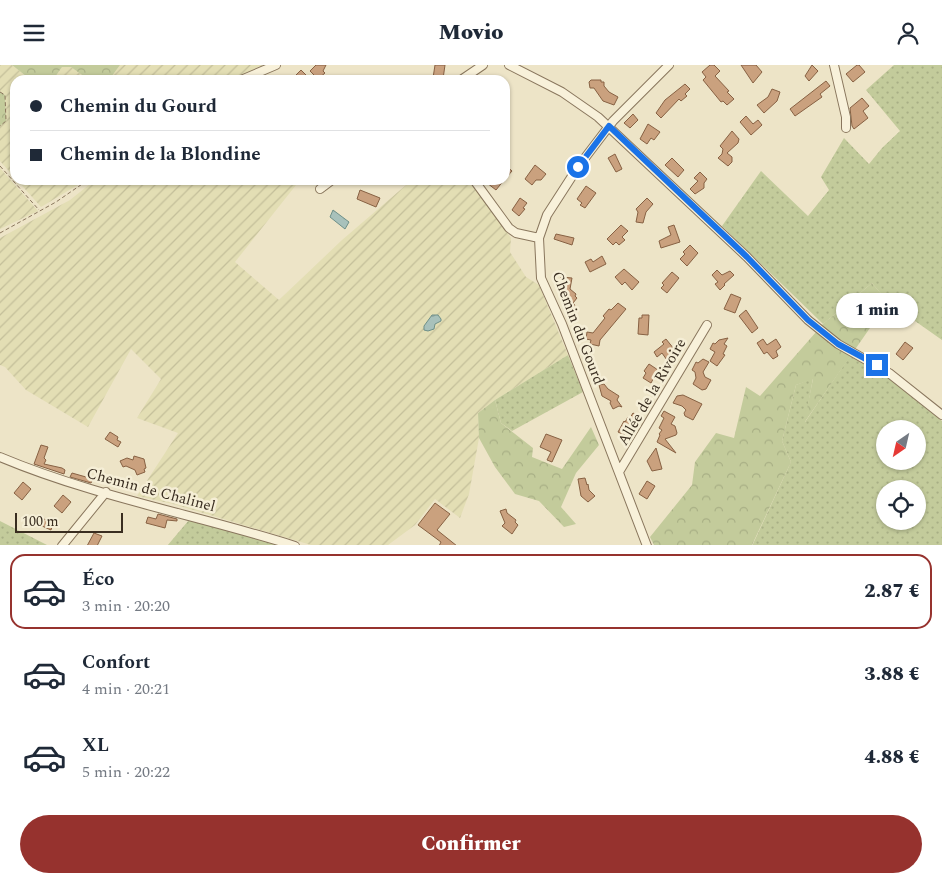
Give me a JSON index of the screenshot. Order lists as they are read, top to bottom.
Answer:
{
  "streets": {
    "street": ["Chemin du Gourd", "Allée de la Rivoire", "Chemin de Chalinel"]
  },
  "crossings": [
    ["Chemin du Gourd", "Allée de la Rivoire"]
  ],
  "scale_bar": "100 m",
  "north": "bottom left",
  "page": {
    "header": "Movio",
    "banner": ["Chemin du Gourd", "Chemin de la Blondine"],
    "bubble": "1 min",
    "scale": "100 m",
    "list": [
      {
        "name": "Éco",
        "note": "3 min · 20:20",
        "value": "2.87 €"
      },
      {
        "name": "Confort",
        "note": "4 min · 20:21",
        "value": "3.88 €"
      },
      {
        "name": "XL",
        "note": "5 min · 20:22",
        "value": "4.88 €"
      }
    ],
    "buttons": "Confirmer"
  }
}
